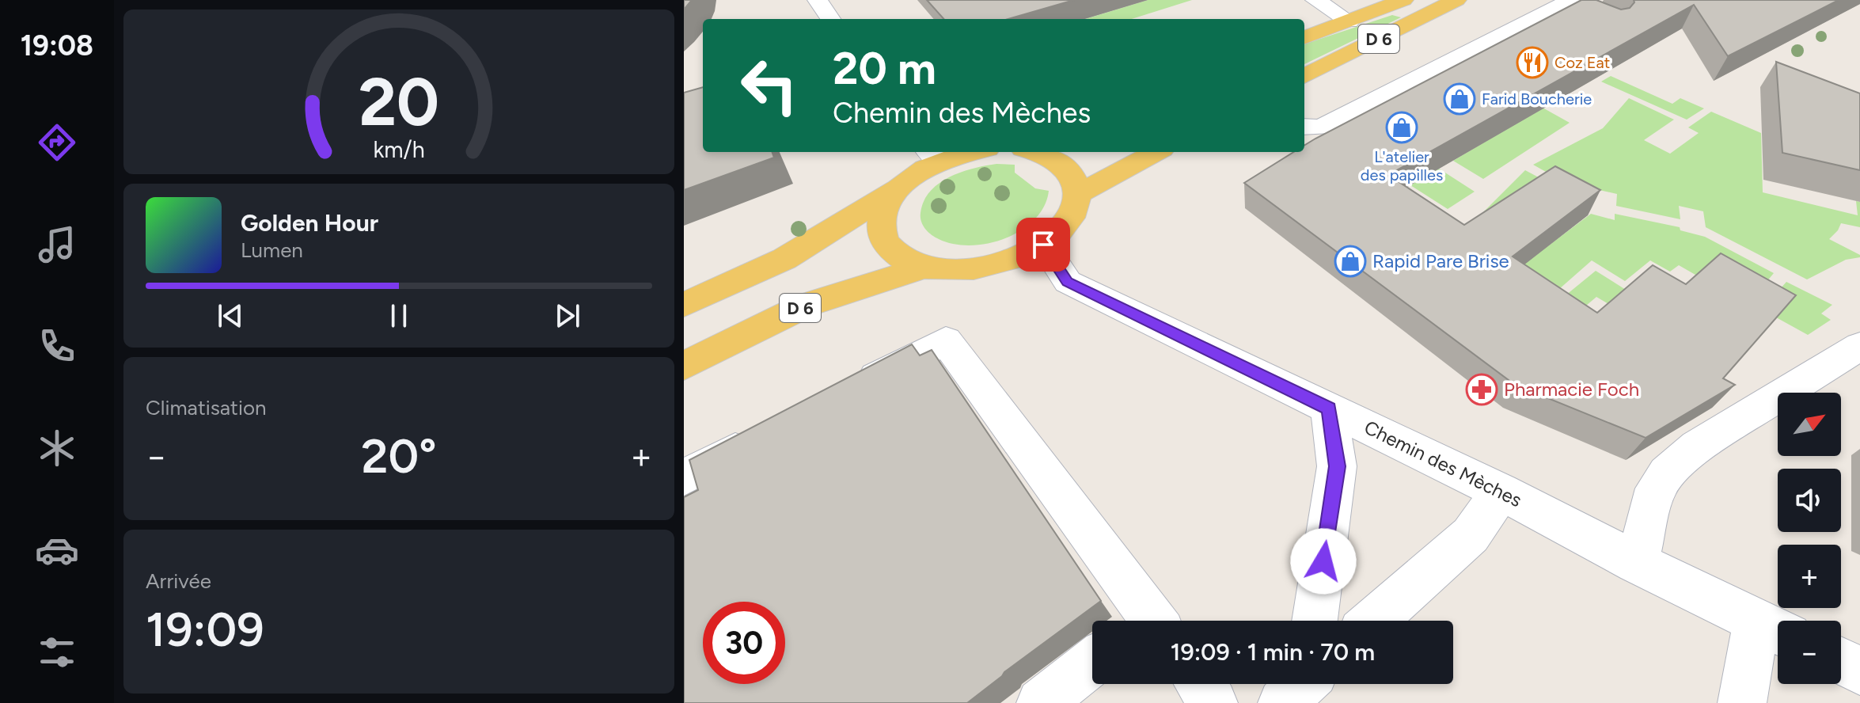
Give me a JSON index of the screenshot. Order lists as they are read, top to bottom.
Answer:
{
  "streets": {
    "main road": ["D 6"],
    "street": ["Chemin des Mèches"]
  },
  "places": {
    "restaurant": ["Coz Eat"],
    "shop": ["Farid Boucherie", "L'atelier des papilles", "Rapid Pare Brise"],
    "pharmacy": ["Pharmacie Foch"]
  },
  "north": "top right",
  "page": {
    "tabs": "19:08",
    "turn": ["20 m", "Chemin des Mèches"],
    "song": ["Golden Hour", "Lumen"],
    "tile": [
      "Climatisation",
      ["Arrivée", "19:09"]
    ],
    "map_buttons": ["+", "−"],
    "heat": ["−", "20°", "+"],
    "limit": "30",
    "trip": "19:09 · 1 min · 70 m",
    "gauge": ["20", "km/h"]
  }
}
